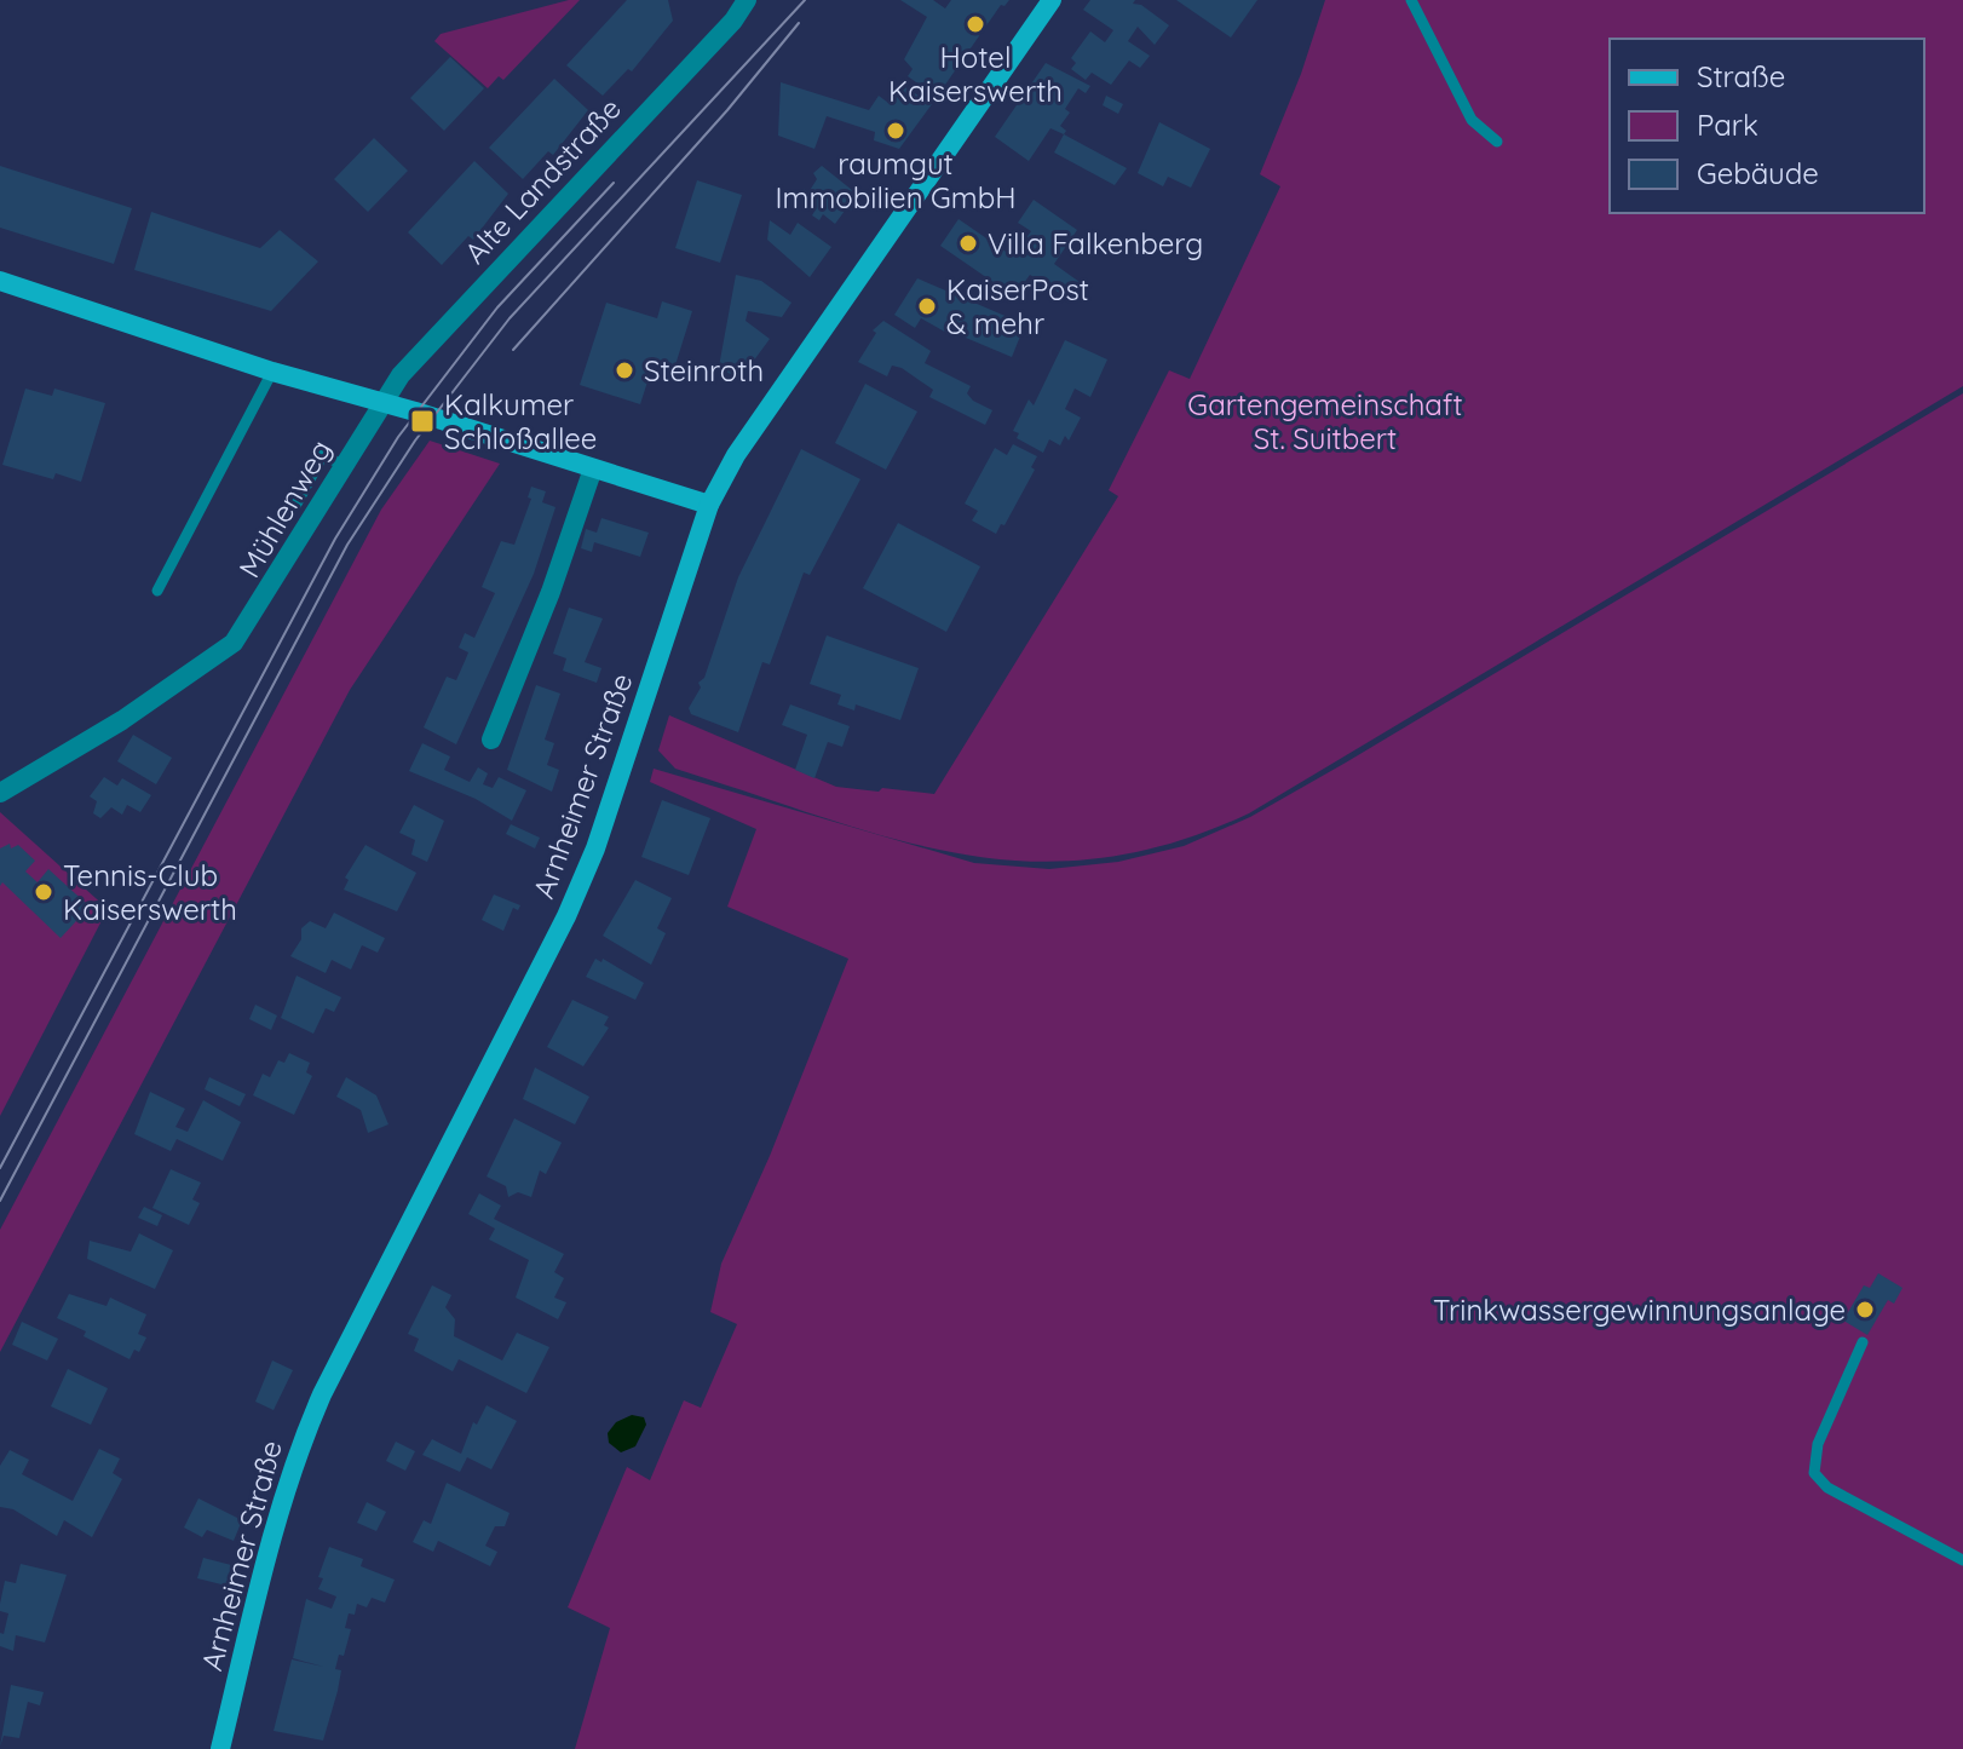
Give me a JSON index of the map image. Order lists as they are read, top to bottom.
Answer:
{
  "streets": {
    "main road": ["Arnheimer Straße"],
    "street": ["Alte Landstraße", "Mühlenweg"]
  },
  "crossings": [
    ["Alte Landstraße", "Mühlenweg"]
  ],
  "parks": ["Gartengemeinschaft St. Suitbert"],
  "places": {
    "other": [
      "Hotel Kaiserswerth",
      "raumgut Immobilien GmbH",
      "Villa Falkenberg",
      "KaiserPost & mehr",
      "Steinroth",
      "Tennis-Club Kaiserswerth",
      "Trinkwassergewinnungsanlage"
    ],
    "transit": ["Kalkumer Schloßallee"]
  },
  "legend": ["Straße", "Park", "Gebäude"]
}
